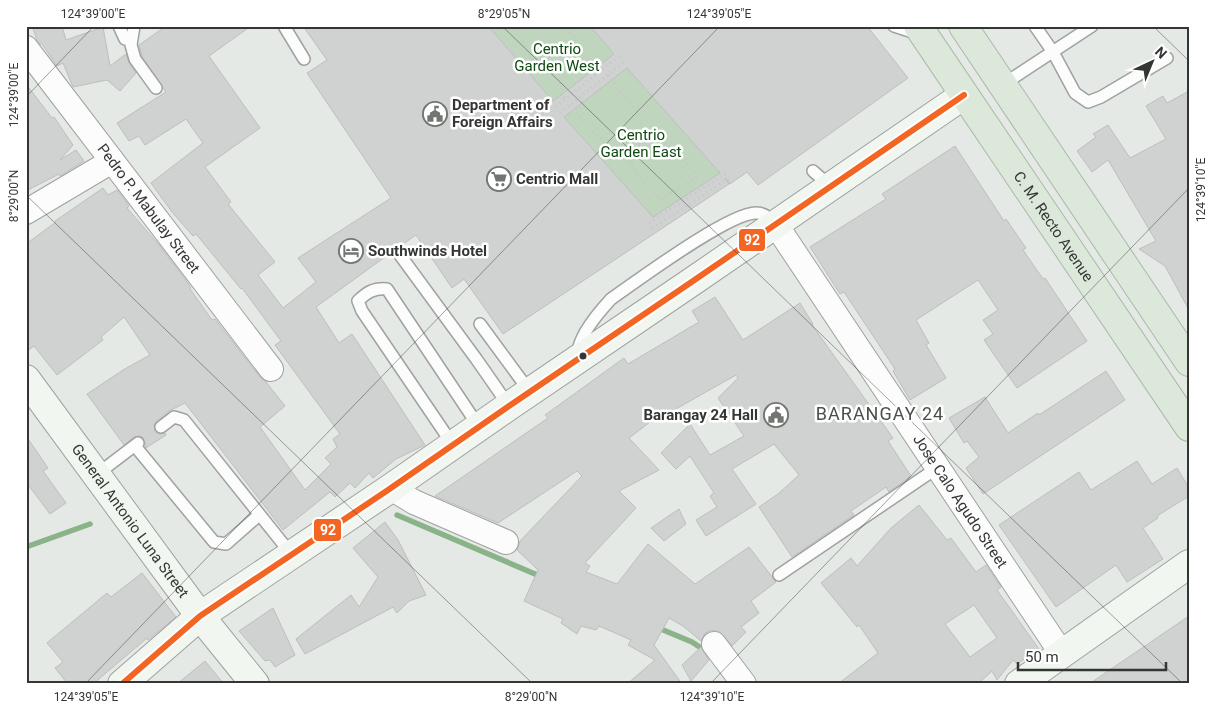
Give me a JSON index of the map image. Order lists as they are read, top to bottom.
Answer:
{
  "streets": {
    "highway": ["C. M. Recto Avenue"],
    "street": ["Pedro P. Mabulay Street", "Jose Calo Agudo Street", "General Antonio Luna Street"]
  },
  "districts": ["BARANGAY 24"],
  "parks": ["Centrio Garden West", "Centrio Garden East"],
  "places": {
    "public building": ["Department of Foreign Affairs", "Barangay 24 Hall"],
    "supermarket": ["Centrio Mall"],
    "hotel": ["Southwinds Hotel"]
  },
  "lines": ["transit line 92"],
  "scale_bar": "50 m",
  "north": "top right",
  "coordinates": [
    "124°39'00\"E",
    "8°29'05\"N",
    "124°39'05\"E",
    "124°39'10\"E",
    "8°29'00\"N"
  ]
}
